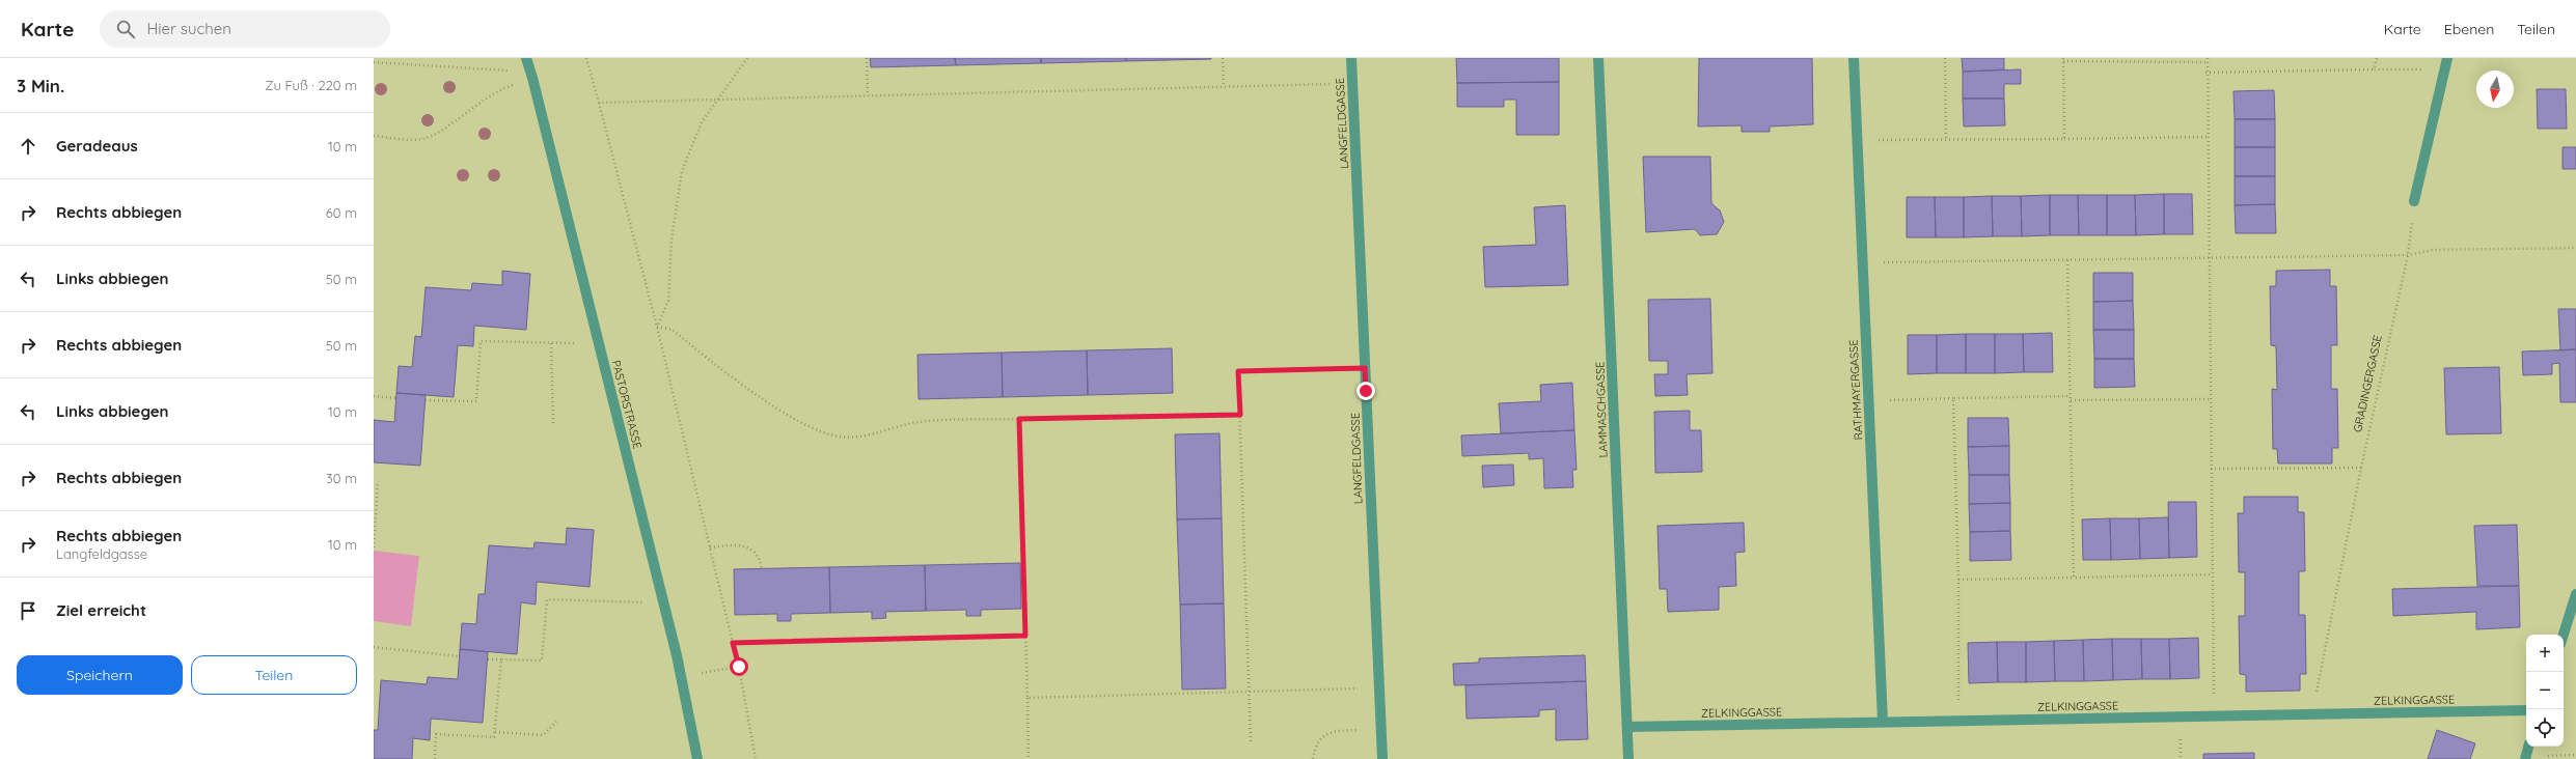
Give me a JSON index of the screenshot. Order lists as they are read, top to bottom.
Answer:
{
  "streets": {
    "street": [
      "LANGFELDGASSE",
      "RATHMAYERGASSE",
      "PASTORSTRASSE",
      "LAMMASCHGASSE",
      "ZELKINGGASSE"
    ],
    "path": ["GRADINGERGASSE"]
  },
  "crossings": [
    ["GRADINGERGASSE", "ZELKINGGASSE"],
    ["RATHMAYERGASSE", "ZELKINGGASSE"],
    ["LAMMASCHGASSE", "ZELKINGGASSE"]
  ],
  "north": "bottom",
  "page": {
    "header": "Karte",
    "search": "Hier suchen",
    "nav": ["Karte", "Ebenen", "Teilen"],
    "heading": ["3 Min.", "Zu Fuß · 220 m"],
    "list": [
      ["Geradeaus", "10 m"],
      ["Rechts abbiegen", "60 m"],
      ["Links abbiegen", "50 m"],
      ["Rechts abbiegen", "50 m"],
      ["Links abbiegen", "10 m"],
      ["Rechts abbiegen", "30 m"],
      ["Rechts abbiegen", "Langfeldgasse", "10 m"],
      "Ziel erreicht"
    ],
    "map_buttons": ["+", "−"],
    "buttons": ["Speichern", "Teilen"]
  }
}
